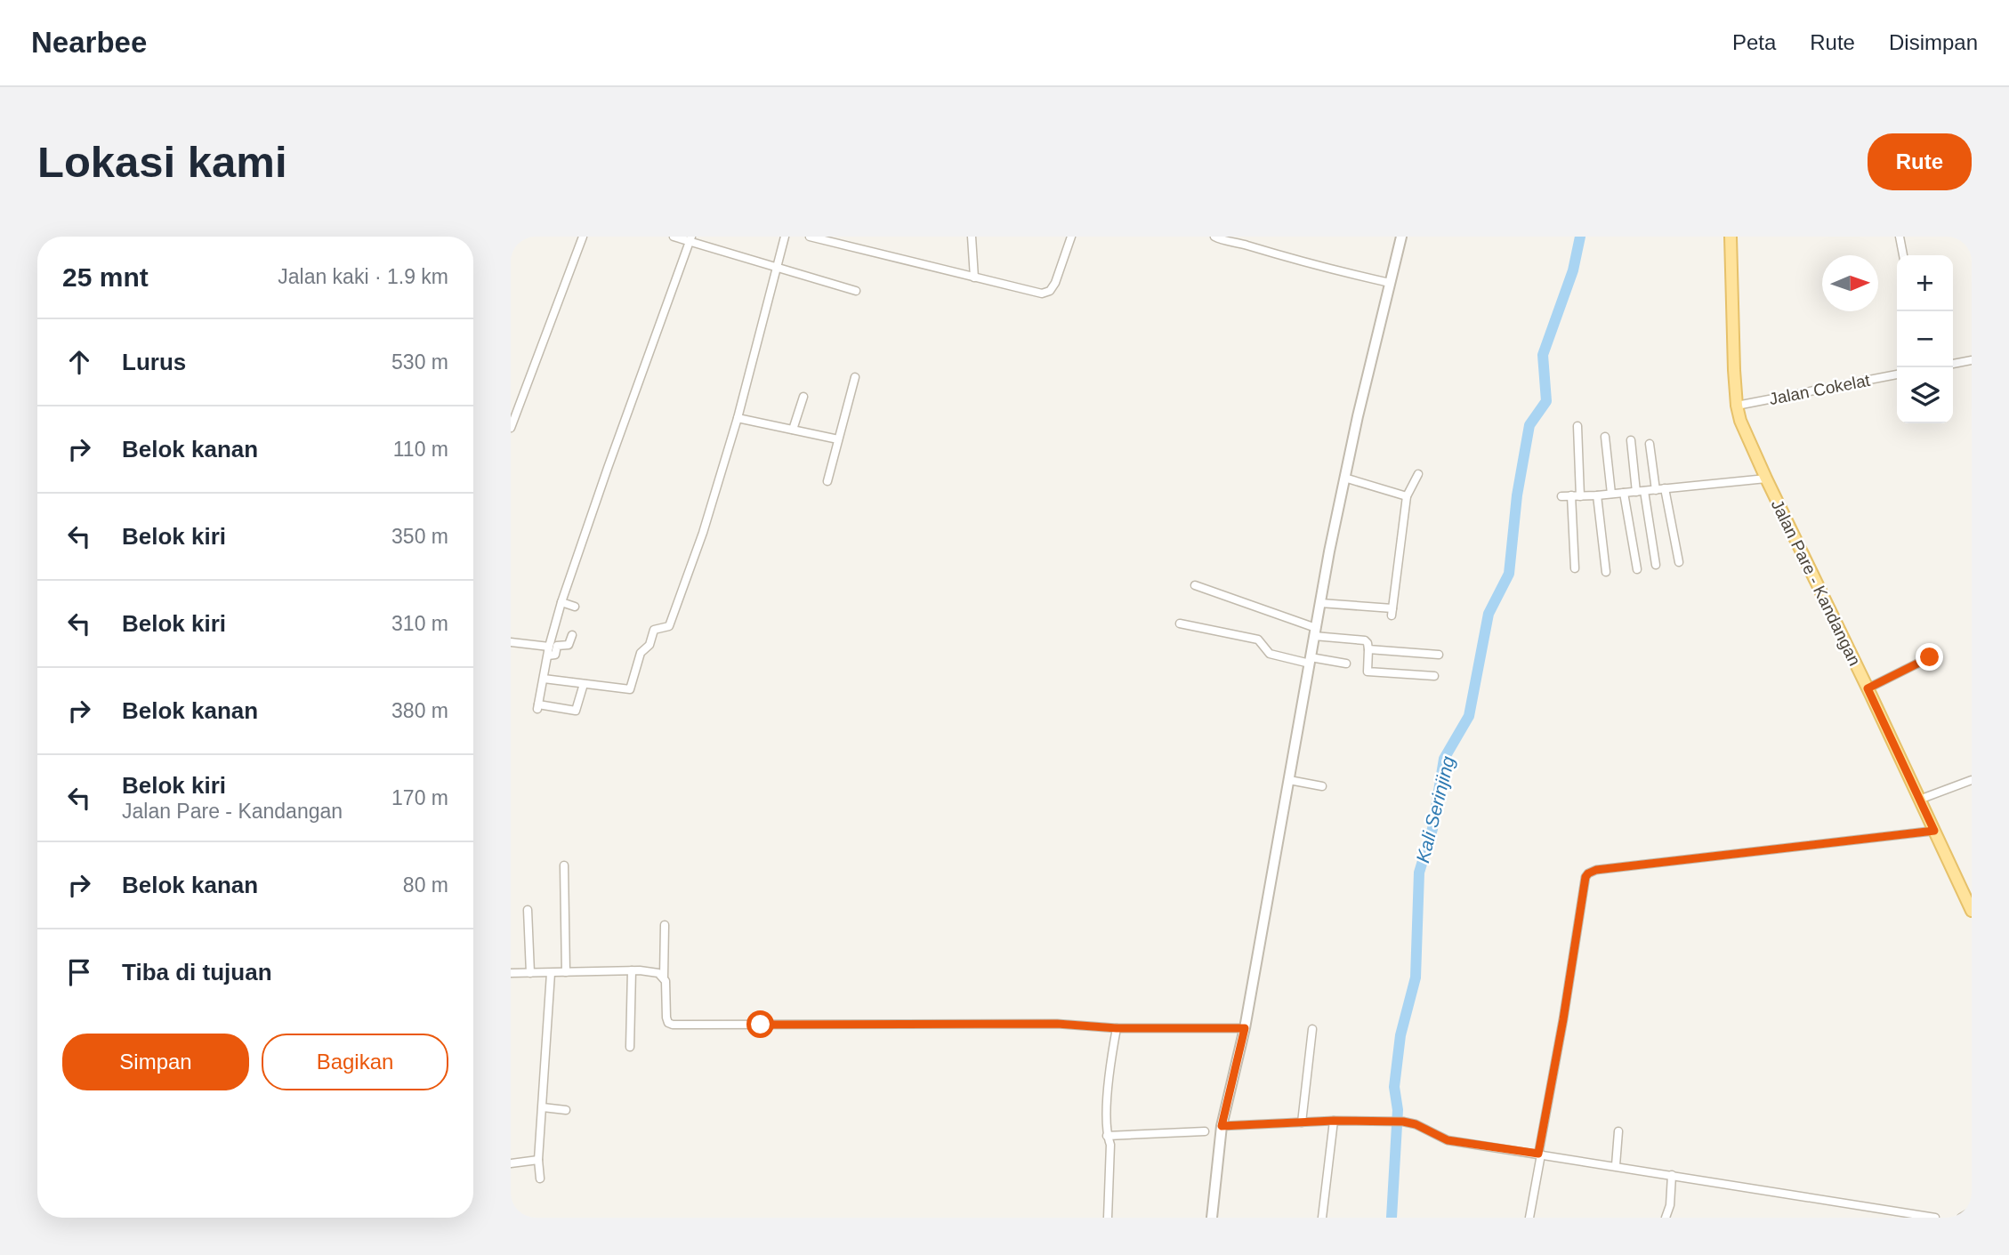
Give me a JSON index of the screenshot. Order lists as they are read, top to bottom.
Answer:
{
  "streets": {
    "main road": ["Jalan Pare - Kandangan"],
    "street": ["Jalan Cokelat"]
  },
  "crossings": [
    ["Jalan Cokelat", "Jalan Pare - Kandangan"]
  ],
  "water": ["Kali Serinjing"],
  "north": "right",
  "page": {
    "header": "Nearbee",
    "nav": ["Peta", "Rute", "Disimpan"],
    "buttons": [
      "Rute",
      ["Simpan", "Bagikan"]
    ],
    "title": "Lokasi kami",
    "heading": ["25 mnt", "Jalan kaki · 1.9 km"],
    "map_buttons": ["+", "−"],
    "list": [
      ["Lurus", "530 m"],
      ["Belok kanan", "110 m"],
      ["Belok kiri", "350 m"],
      ["Belok kiri", "310 m"],
      ["Belok kanan", "380 m"],
      ["Belok kiri", "Jalan Pare - Kandangan", "170 m"],
      ["Belok kanan", "80 m"],
      "Tiba di tujuan"
    ]
  }
}
